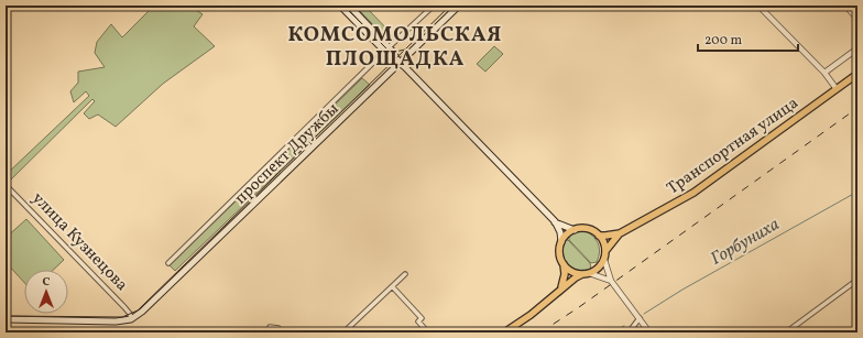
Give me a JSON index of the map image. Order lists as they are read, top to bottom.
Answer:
{
  "streets": {
    "main road": ["Транспортная улица", "проспект Дружбы"],
    "street": ["улица Кузнецова"]
  },
  "crossings": [
    ["проспект Дружбы", "улица Кузнецова"]
  ],
  "districts": ["КОМСОМОЛЬСКАЯ ПЛОЩАДКА"],
  "water": ["Горбуниха"],
  "scale_bar": "200 m",
  "north": "top"
}
